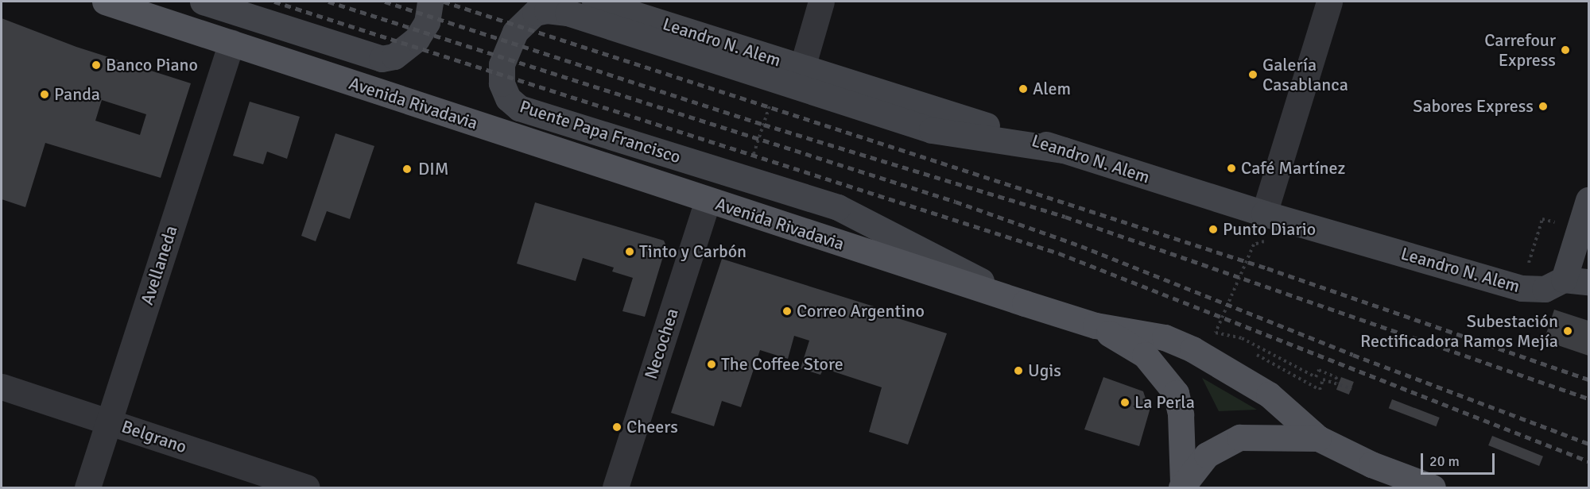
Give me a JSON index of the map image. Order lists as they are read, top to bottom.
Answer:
{
  "streets": {
    "main road": ["Avenida Rivadavia"],
    "street": [
      "Leandro N. Alem",
      "Puente Papa Francisco",
      "Avellaneda",
      "Necochea",
      "Belgrano"
    ]
  },
  "crossings": [
    ["Leandro N. Alem", "Puente Papa Francisco"],
    ["Avenida Rivadavia", "Puente Papa Francisco"],
    ["Avenida Rivadavia", "Avellaneda"],
    ["Avenida Rivadavia", "Necochea"],
    ["Avellaneda", "Belgrano"]
  ],
  "places": [
    "Carrefour Express",
    "Banco Piano",
    "Galería Casablanca",
    "Alem",
    "Panda",
    "Sabores Express",
    "Café Martínez",
    "DIM",
    "Punto Diario",
    "Tinto y Carbón",
    "Correo Argentino",
    "Subestación Rectificadora Ramos Mejía",
    "The Coffee Store",
    "Ugis",
    "La Perla",
    "Cheers"
  ],
  "scale_bar": "20 m"
}
